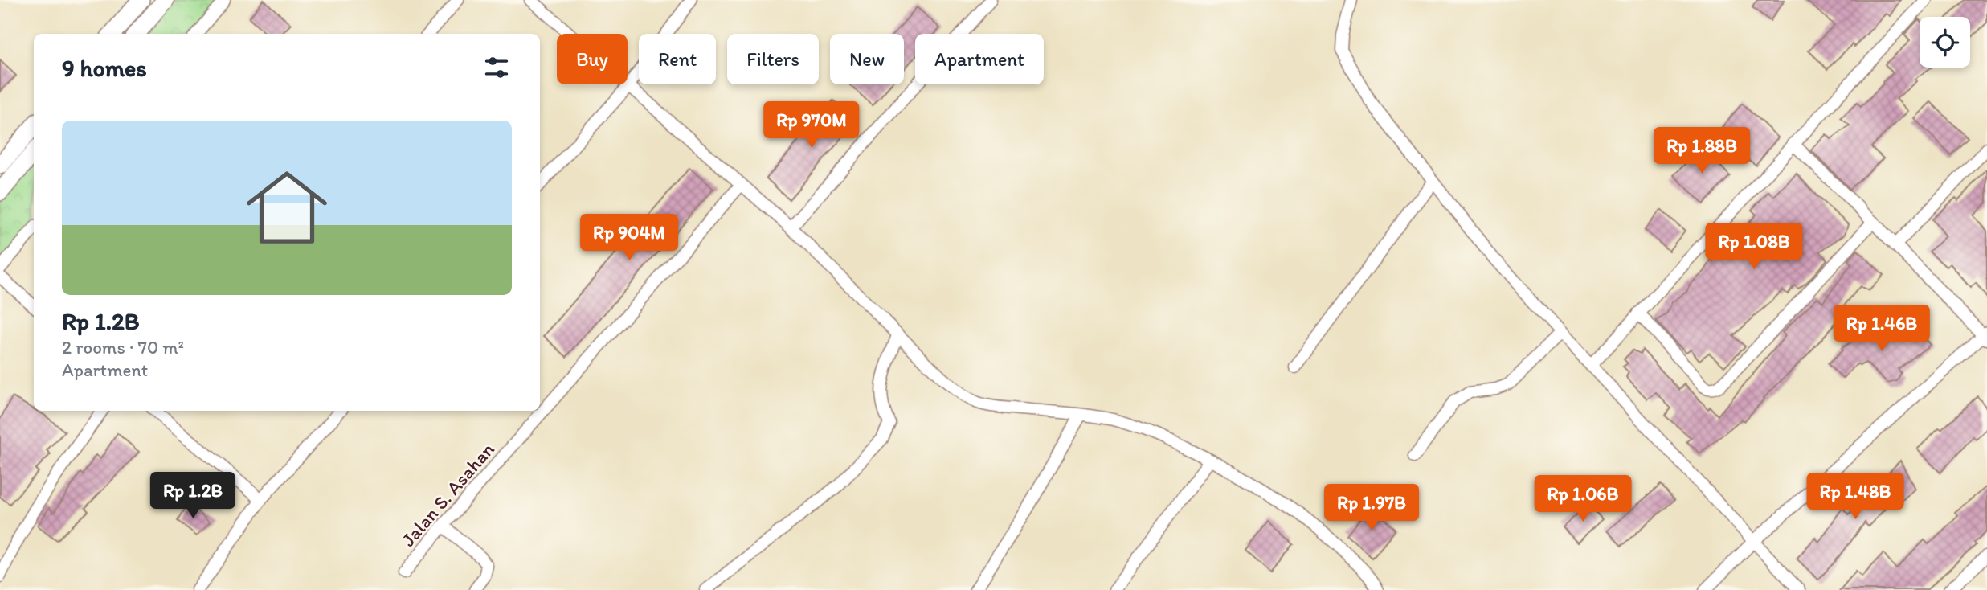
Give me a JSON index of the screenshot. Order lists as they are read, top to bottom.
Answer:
{
  "streets": {
    "street": ["Jalan S. Asahan"]
  },
  "page": {
    "chip": [
      "Buy",
      "Rent",
      "Filters",
      "New",
      "Apartment"
    ],
    "heading": "9 homes",
    "price": [
      "Rp 970M",
      "Rp 1.88B",
      "Rp 904M",
      "Rp 1.08B",
      "Rp 1.46B",
      "Rp 1.2B",
      "Rp 1.48B",
      "Rp 1.06B",
      "Rp 1.97B"
    ],
    "list": [
      {
        "name": "Rp 1.2B",
        "note": "2 rooms · 70 m² · Apartment"
      }
    ]
  }
}
